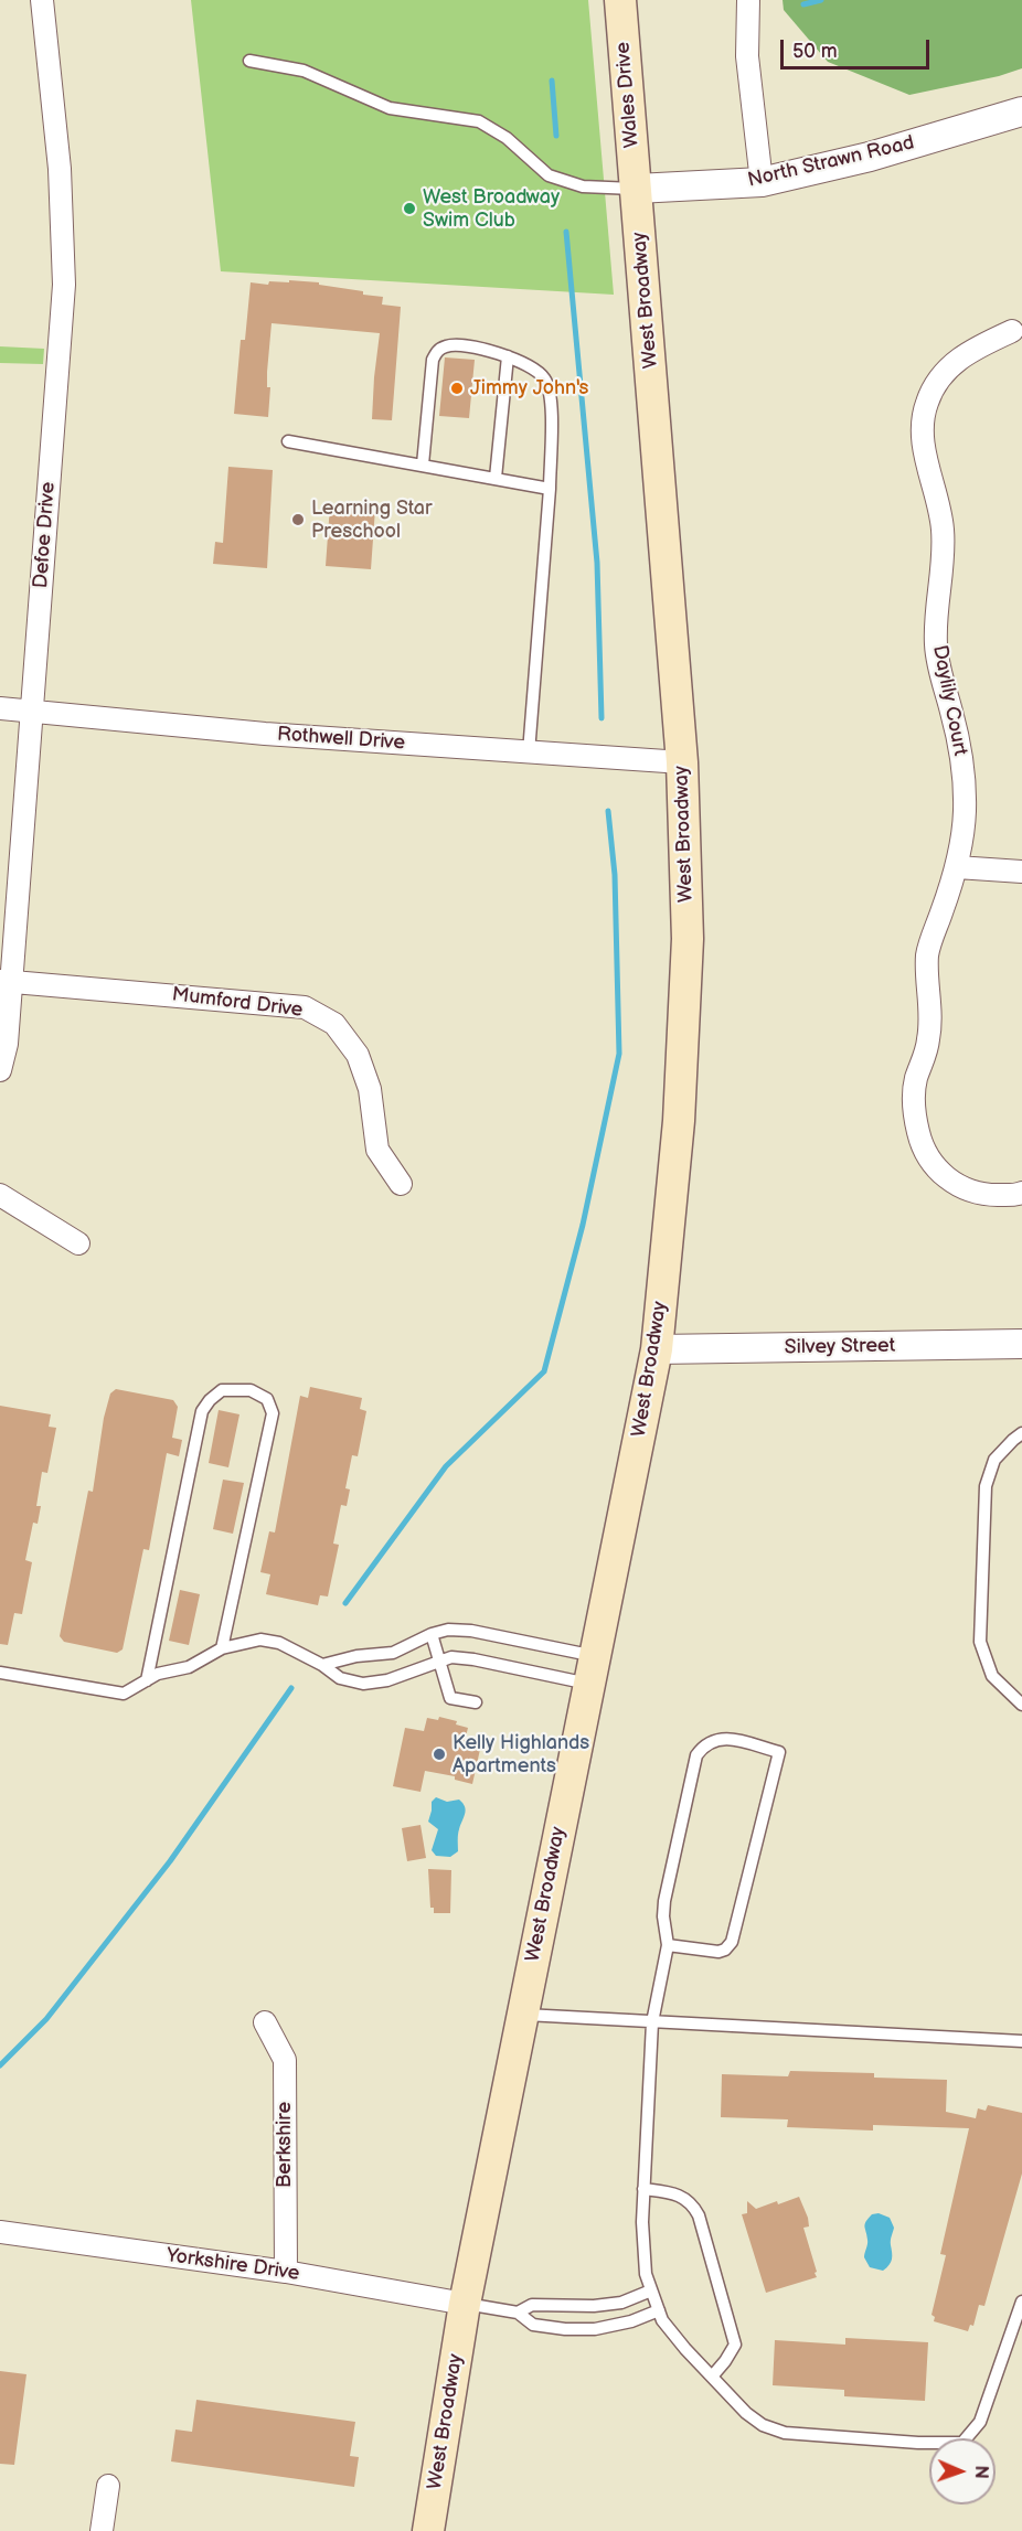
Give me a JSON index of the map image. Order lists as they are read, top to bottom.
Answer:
{
  "streets": {
    "main road": ["Wales Drive", "West Broadway"],
    "street": [
      "North Strawn Road",
      "Defoe Drive",
      "Daylily Court",
      "Rothwell Drive",
      "Mumford Drive",
      "Silvey Street",
      "Berkshire",
      "Yorkshire Drive"
    ]
  },
  "crossings": [
    ["Wales Drive", "North Strawn Road"],
    ["Wales Drive", "West Broadway"],
    ["North Strawn Road", "West Broadway"],
    ["West Broadway", "Rothwell Drive"],
    ["West Broadway", "Silvey Street"],
    ["West Broadway", "Yorkshire Drive"],
    ["Defoe Drive", "Rothwell Drive"],
    ["Defoe Drive", "Mumford Drive"],
    ["Berkshire", "Yorkshire Drive"]
  ],
  "places": [
    "West Broadway Swim Club",
    "Jimmy John's",
    "Learning Star Preschool",
    "Kelly Highlands Apartments"
  ],
  "scale_bar": "50 m",
  "north": "right"
}
